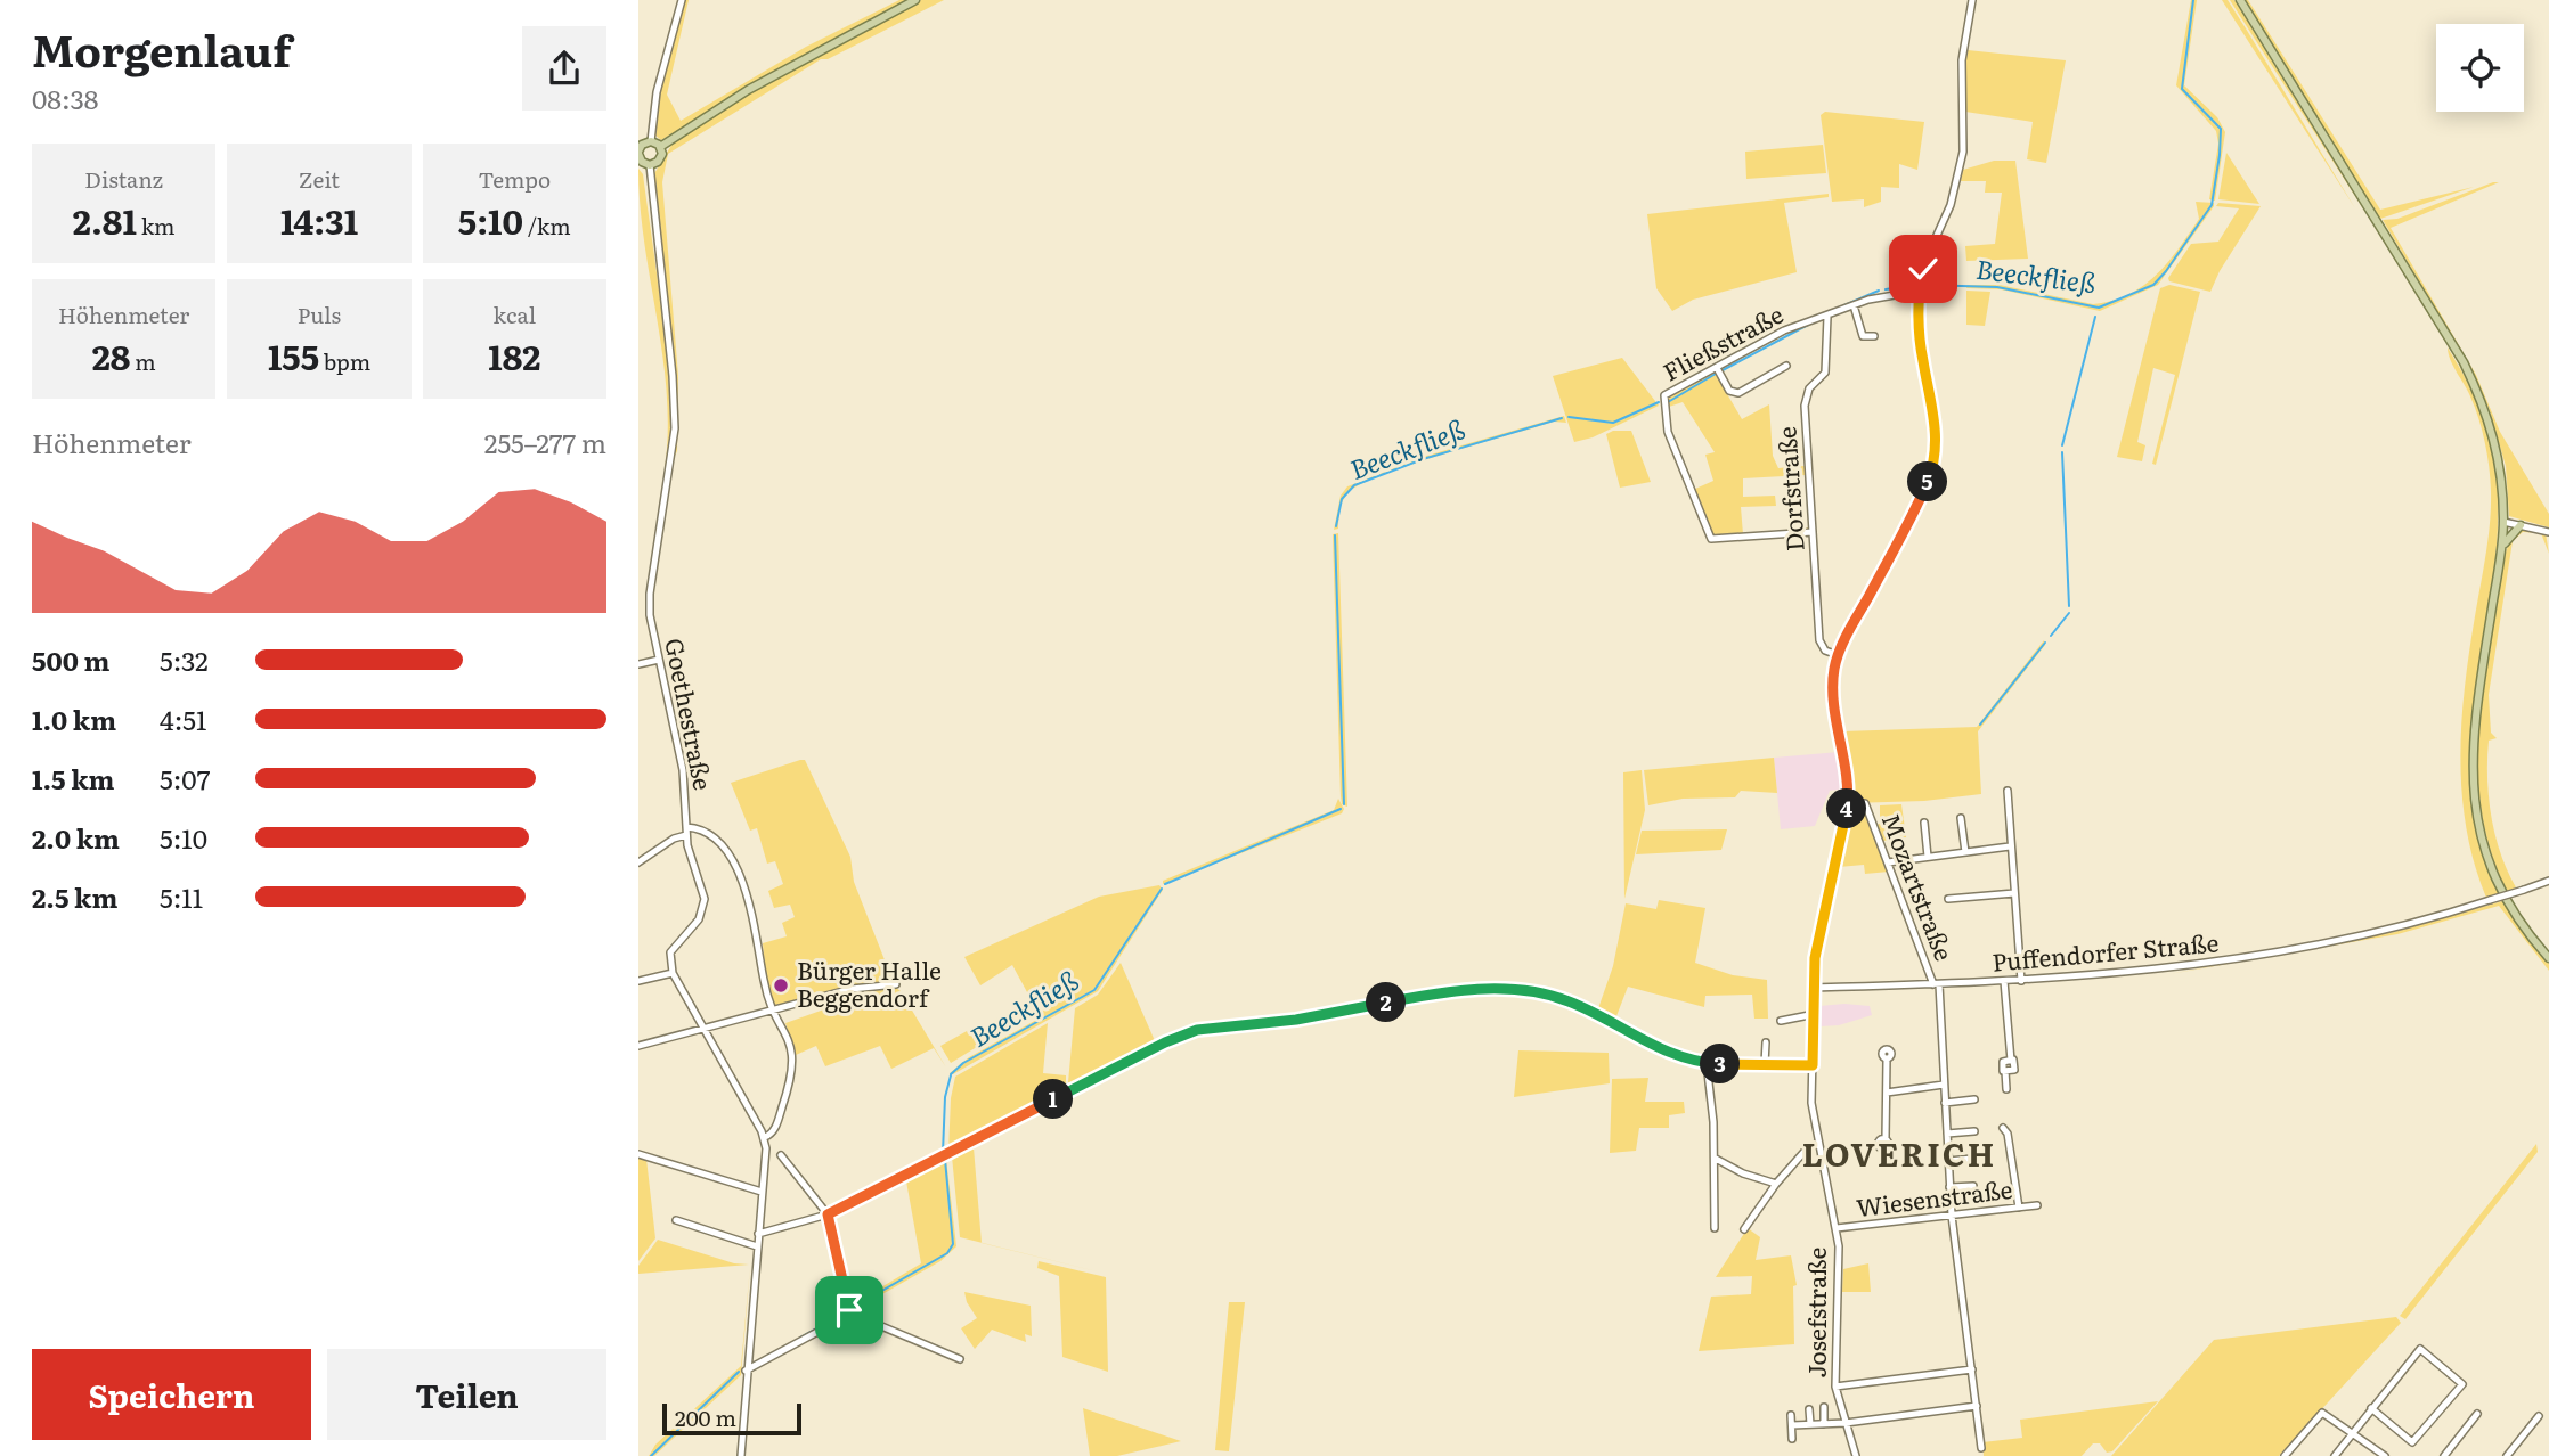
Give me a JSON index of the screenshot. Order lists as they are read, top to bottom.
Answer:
{
  "streets": {
    "street": [
      "Fließstraße",
      "Dorfstraße",
      "Goethestraße",
      "Mozartstraße",
      "Puffendorfer Straße",
      "Wiesenstraße",
      "Josefstraße"
    ]
  },
  "crossings": [
    ["Fließstraße", "Dorfstraße"],
    ["Dorfstraße", "Josefstraße"],
    ["Mozartstraße", "Puffendorfer Straße"],
    ["Mozartstraße", "Wiesenstraße"],
    ["Mozartstraße", "Josefstraße"],
    ["Puffendorfer Straße", "Josefstraße"],
    ["Wiesenstraße", "Josefstraße"]
  ],
  "districts": ["LOVERICH"],
  "water": ["Beeckfließ"],
  "places": ["Bürger Halle Beggendorf"],
  "scale_bar": "200 m",
  "page": {
    "heading": ["Morgenlauf", "08:38"],
    "stats": [
      ["Distanz", "2.81 km"],
      ["Zeit", "14:31"],
      ["Tempo", "5:10 /km"],
      ["Höhenmeter", "28 m"],
      ["Puls", "155 bpm"],
      ["kcal", "182"]
    ],
    "chart": ["Höhenmeter", "255–277 m"],
    "pins": [
      "5",
      "4",
      "2",
      "3",
      "1"
    ],
    "list": [
      {
        "name": "500 m",
        "note": "5:32"
      },
      {
        "name": "1.0 km",
        "note": "4:51"
      },
      {
        "name": "1.5 km",
        "note": "5:07"
      },
      {
        "name": "2.0 km",
        "note": "5:10"
      },
      {
        "name": "2.5 km",
        "note": "5:11"
      }
    ],
    "buttons": ["Speichern", "Teilen"],
    "scale": "200 m"
  }
}
